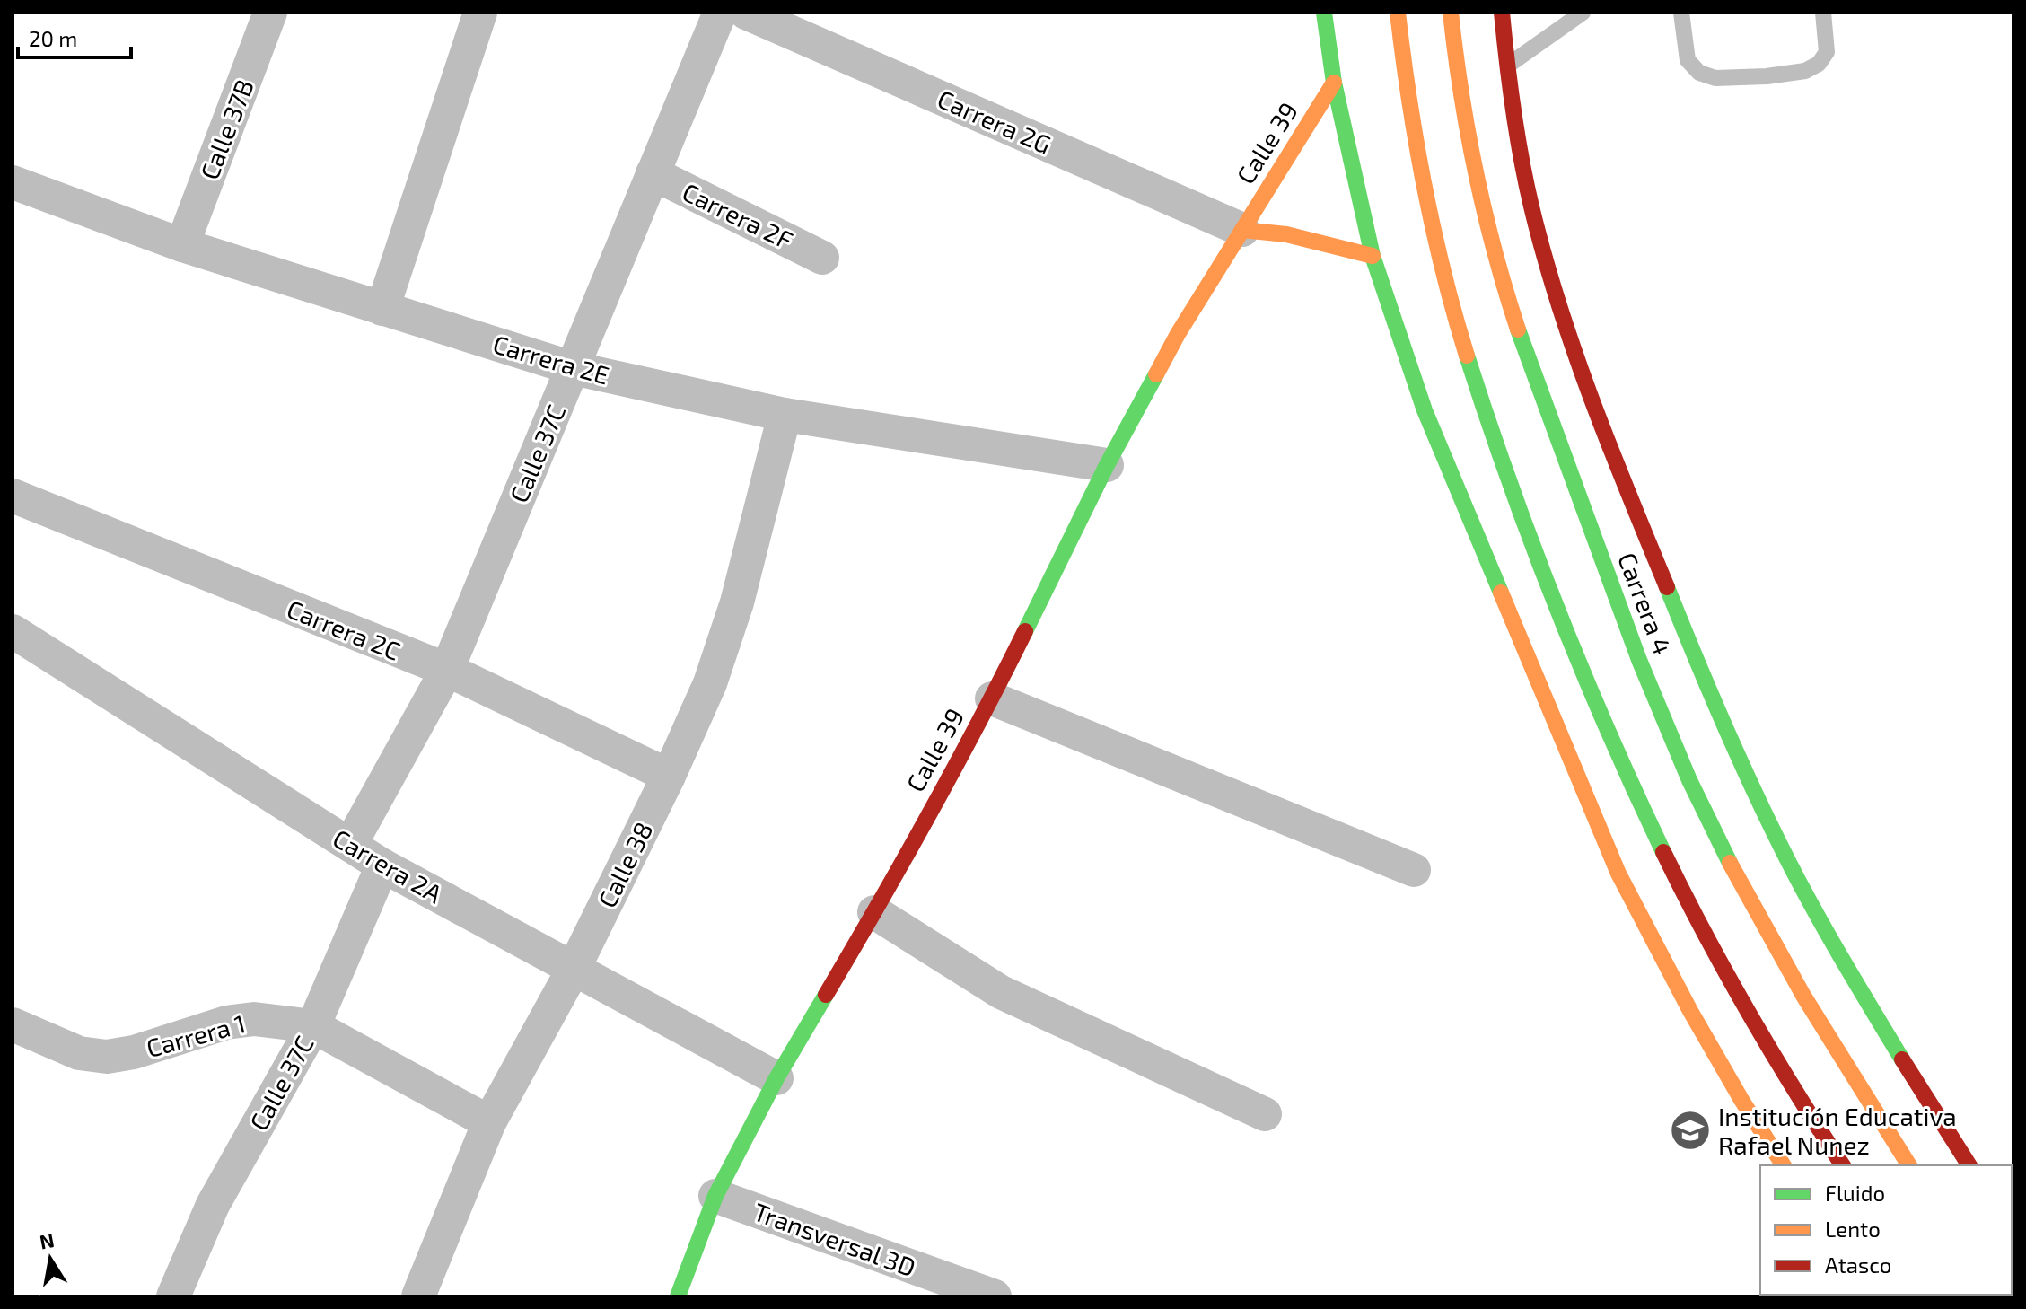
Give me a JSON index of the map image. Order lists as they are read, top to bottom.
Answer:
{
  "streets": {
    "main road": ["Calle 39", "Carrera 4"],
    "street": [
      "Carrera 2G",
      "Calle 37B",
      "Carrera 2F",
      "Carrera 2E",
      "Calle 37C",
      "Carrera 2C",
      "Calle 38",
      "Carrera 2A",
      "Carrera 1",
      "Transversal 3D"
    ]
  },
  "crossings": [
    ["Carrera 2G", "Calle 39"],
    ["Calle 37B", "Carrera 2E"],
    ["Calle 39", "Carrera 2E"],
    ["Calle 39", "Carrera 2A"],
    ["Calle 39", "Transversal 3D"],
    ["Carrera 2F", "Calle 37C"],
    ["Carrera 2E", "Calle 37C"],
    ["Carrera 2E", "Calle 38"],
    ["Calle 37C", "Carrera 2C"],
    ["Calle 37C", "Carrera 2A"],
    ["Calle 37C", "Carrera 1"],
    ["Carrera 2C", "Calle 38"],
    ["Calle 38", "Carrera 2A"],
    ["Calle 38", "Carrera 1"]
  ],
  "places": {
    "school or university": ["Institución Educativa Rafael Nunez"]
  },
  "legend": ["Fluido", "Lento", "Atasco"],
  "scale_bar": "20 m",
  "north": "top"
}
